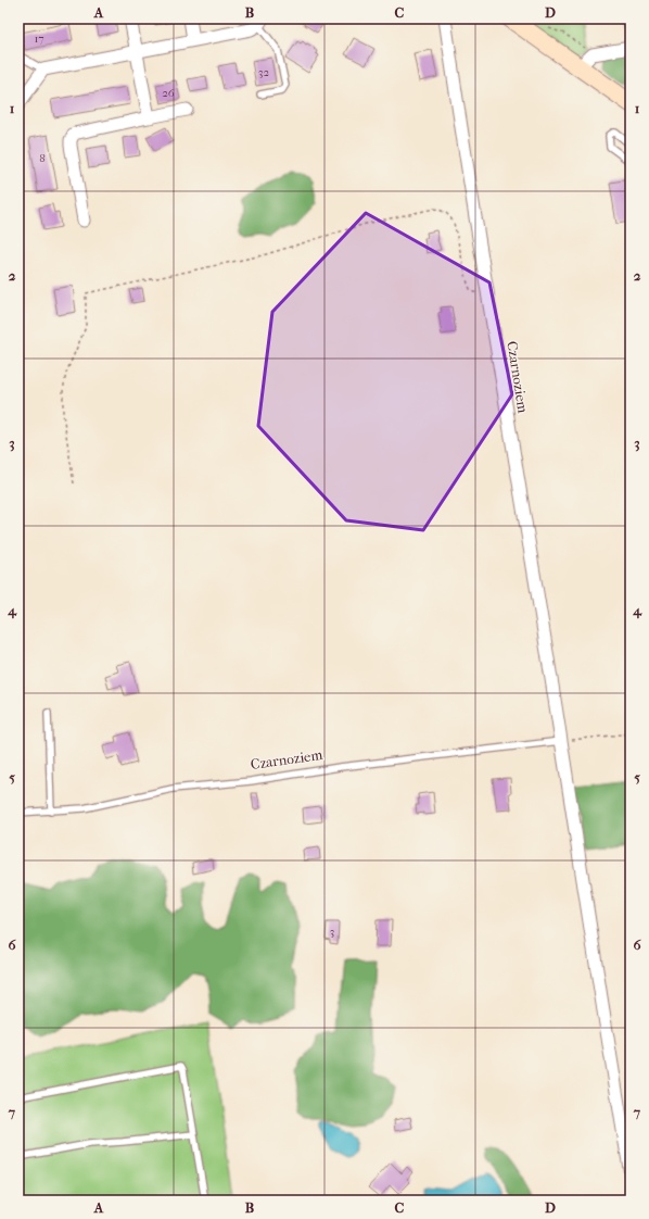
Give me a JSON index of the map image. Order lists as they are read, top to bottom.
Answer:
{
  "streets": {
    "street": ["Czarnoziem"]
  },
  "house_numbers": [
    "17",
    "32",
    "26",
    "8",
    "3"
  ],
  "grid": {
    "columns": [
      "A",
      "B",
      "C",
      "D"
    ],
    "rows": [
      "1",
      "2",
      "3",
      "4",
      "5",
      "6",
      "7"
    ]
  }
}
